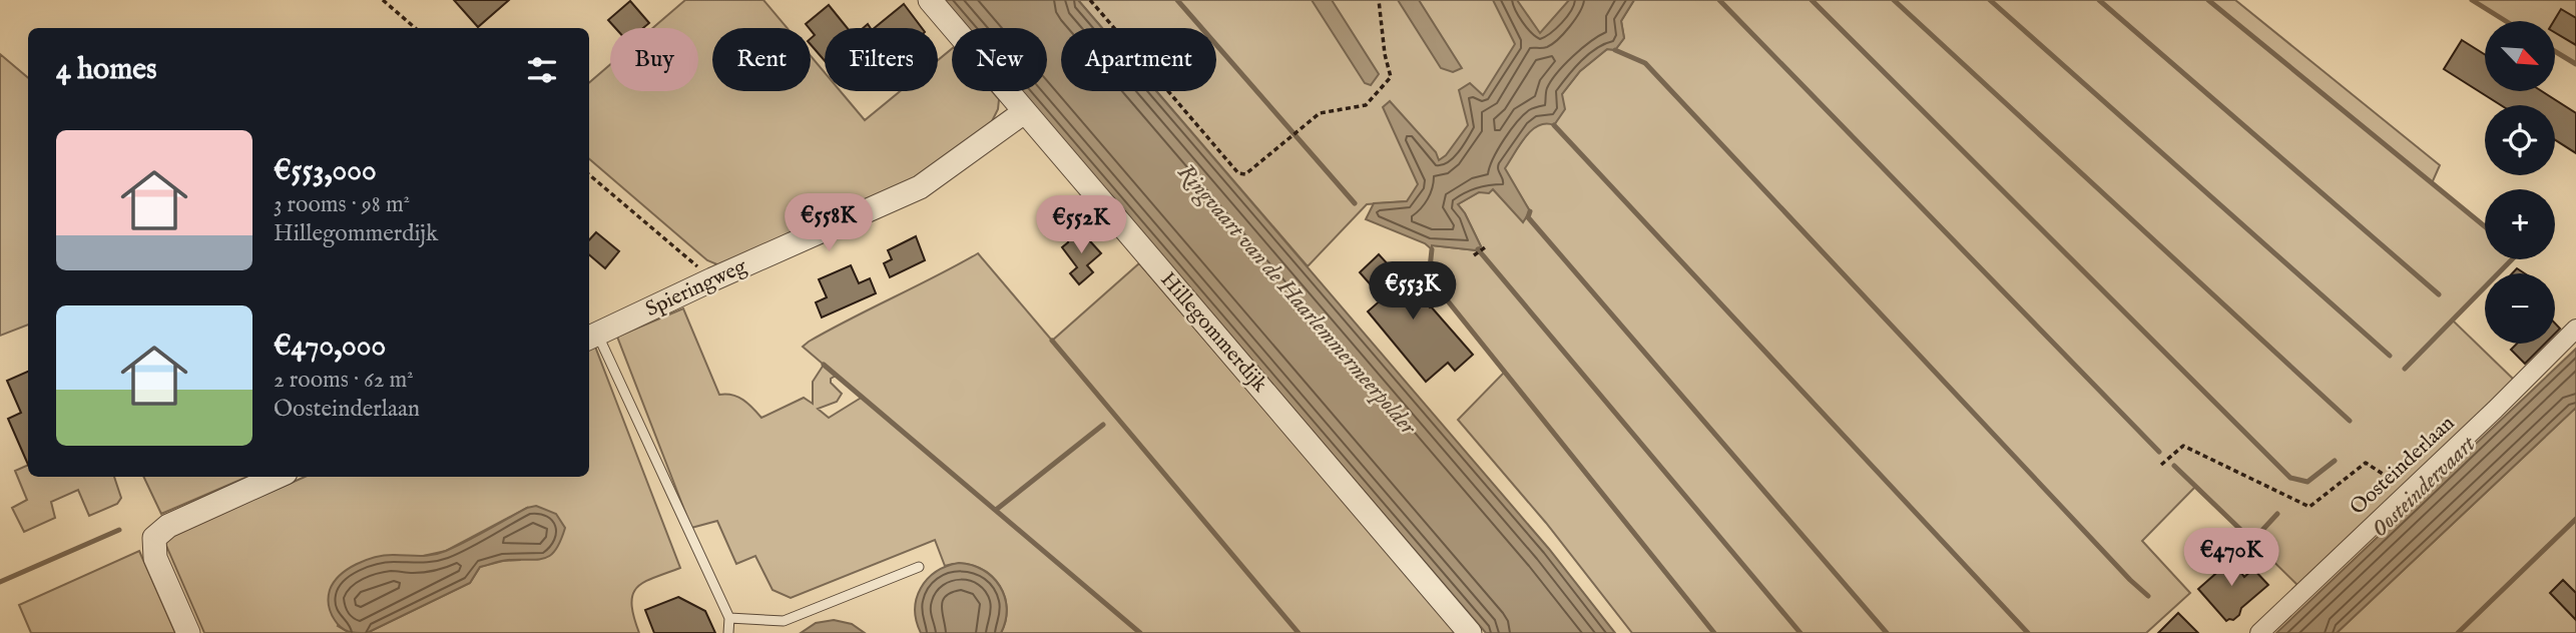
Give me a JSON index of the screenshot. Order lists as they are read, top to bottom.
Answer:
{
  "streets": {
    "street": ["Spieringweg", "Hillegommerdijk", "Oosteinderlaan"]
  },
  "crossings": [
    ["Spieringweg", "Hillegommerdijk"]
  ],
  "water": ["Ringvaart van de Haarlemmermeerpolder", "Oosteindervaart"],
  "north": "bottom right",
  "page": {
    "map_buttons": ["+", "−"],
    "chip": [
      "Buy",
      "Rent",
      "Filters",
      "New",
      "Apartment"
    ],
    "heading": "4 homes",
    "list": [
      {
        "name": "€553,000",
        "note": "3 rooms · 98 m² · Hillegommerdijk"
      },
      {
        "name": "€470,000",
        "note": "2 rooms · 62 m² · Oosteinderlaan"
      }
    ],
    "price": [
      "€558K",
      "€552K",
      "€553K",
      "€470K"
    ]
  }
}
